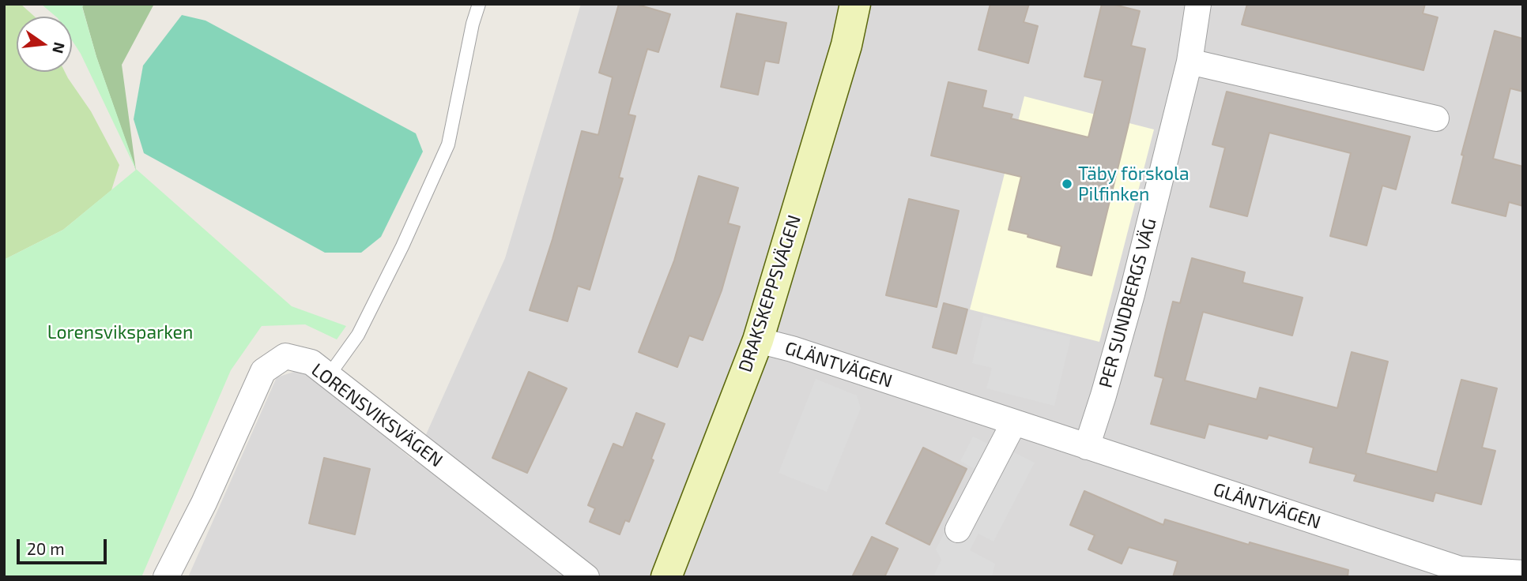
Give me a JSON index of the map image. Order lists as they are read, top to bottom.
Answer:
{
  "streets": {
    "street": [
      "DRAKSKEPPSVÄGEN",
      "PER SUNDBERGS VÄG",
      "GLÄNTVÄGEN",
      "LORENSVIKSVÄGEN"
    ]
  },
  "crossings": [
    ["DRAKSKEPPSVÄGEN", "GLÄNTVÄGEN"],
    ["PER SUNDBERGS VÄG", "GLÄNTVÄGEN"]
  ],
  "parks": ["Lorensviksparken"],
  "places": ["Täby förskola Pilfinken"],
  "scale_bar": "20 m",
  "north": "right"
}
